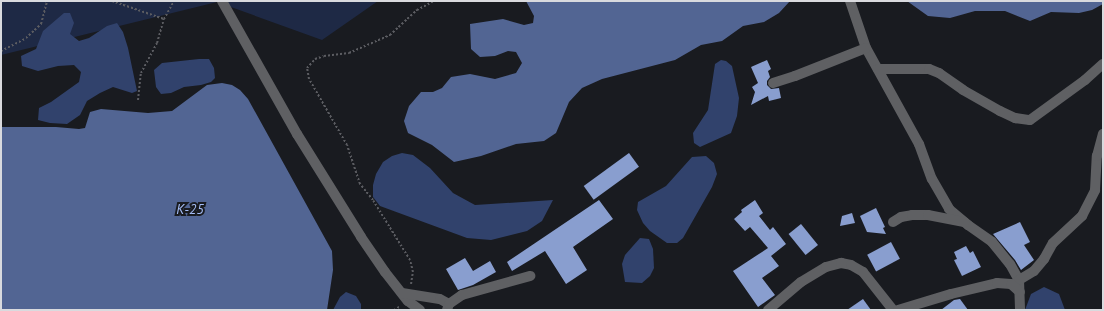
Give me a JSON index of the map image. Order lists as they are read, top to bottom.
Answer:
{
  "water": ["К-25"]
}
